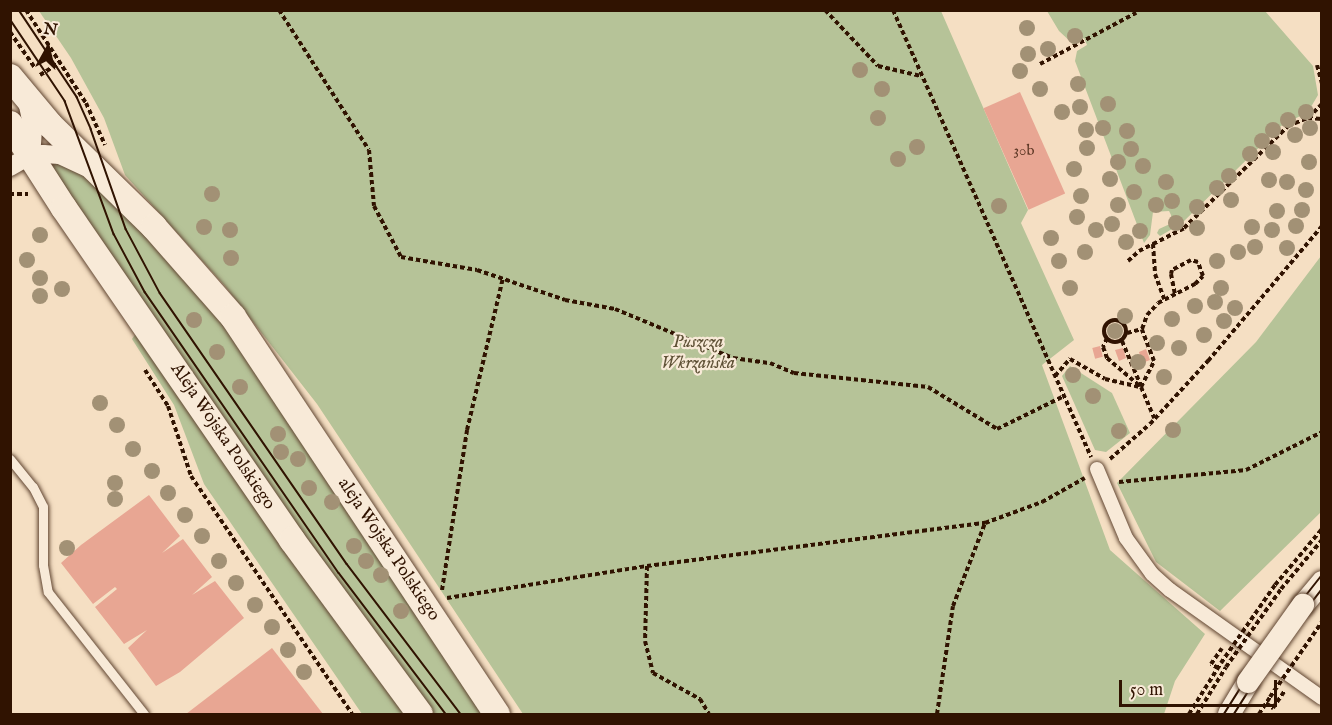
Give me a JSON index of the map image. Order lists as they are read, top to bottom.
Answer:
{
  "streets": {
    "main road": ["Aleja Wojska Polskiego", "aleja Wojska Polskiego"]
  },
  "parks": ["Puszcza Wkrzańska"],
  "house_numbers": ["30b"],
  "scale_bar": "50 m",
  "north": "top"
}
